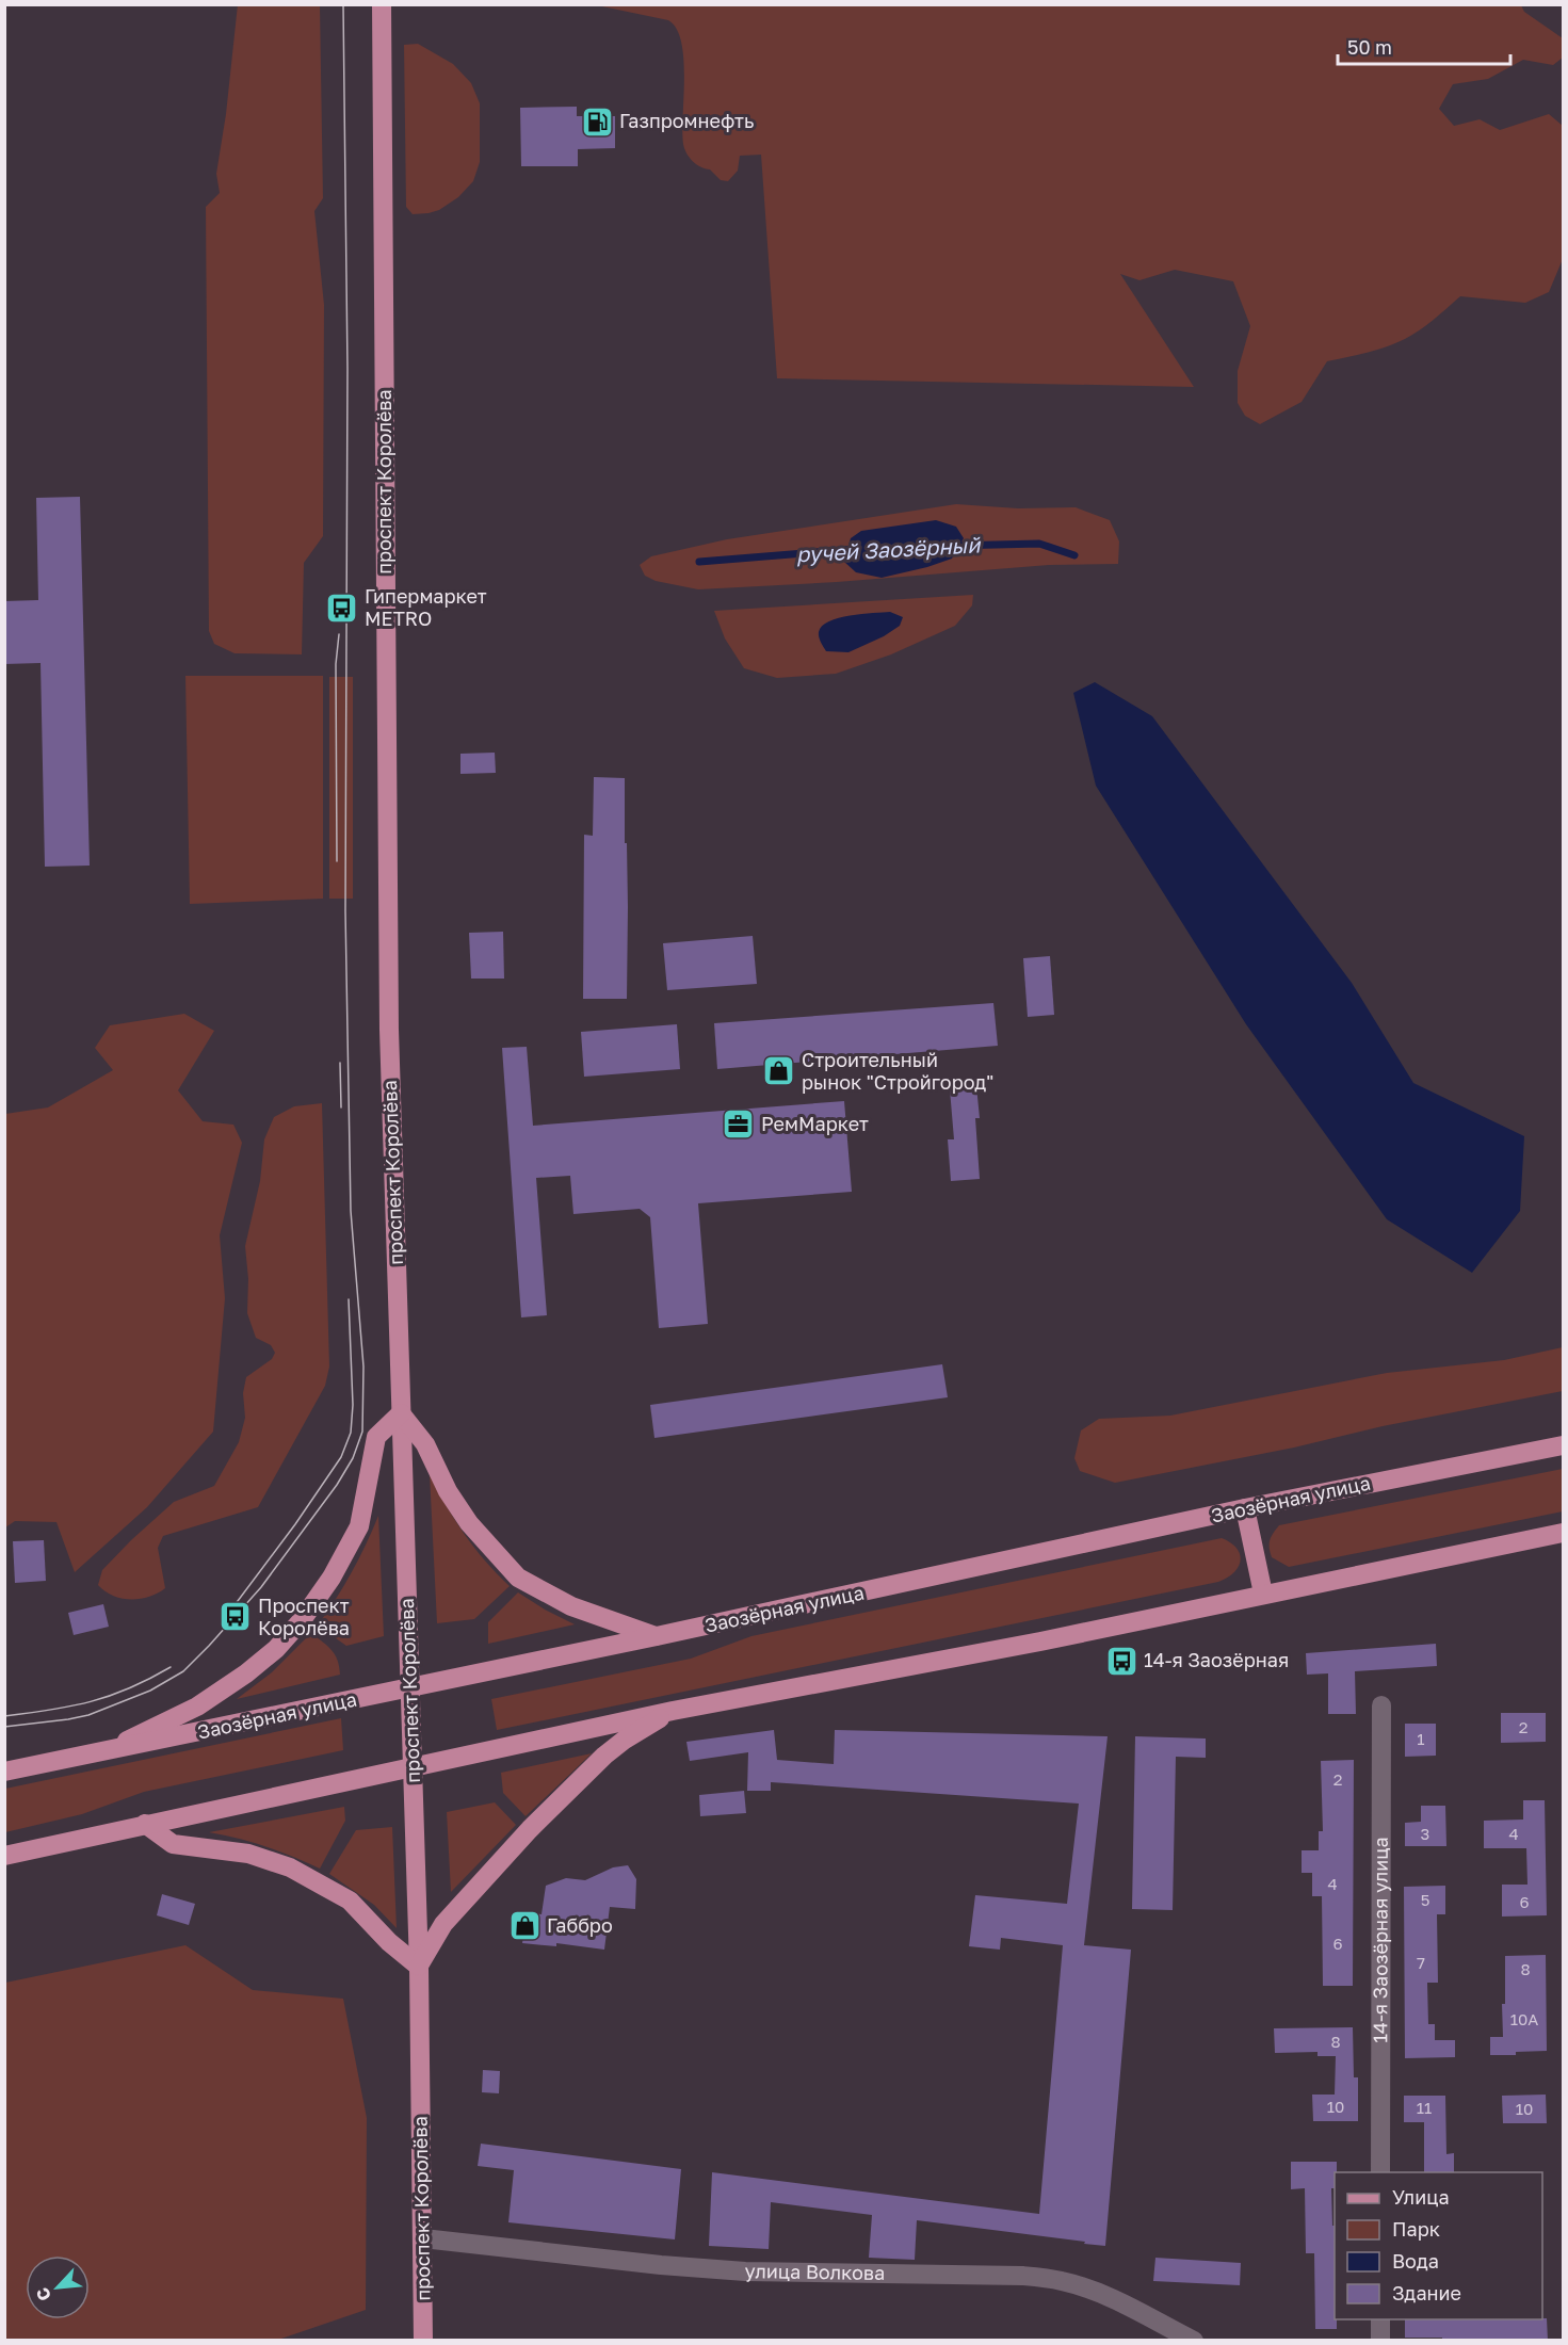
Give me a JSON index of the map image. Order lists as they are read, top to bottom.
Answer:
{
  "streets": {
    "main road": ["проспект Королёва", "Заозёрная улица"],
    "street": ["14-я Заозёрная улица", "улица Волкова"]
  },
  "crossings": [
    ["проспект Королёва", "Заозёрная улица"],
    ["проспект Королёва", "улица Волкова"]
  ],
  "water": ["ручей Заозёрный"],
  "places": {
    "fuel station": ["Газпромнефть"],
    "bus stop": ["Гипермаркет METRO", "Проспект Королёва", "14-я Заозёрная"],
    "shop": ["Строительный рынок \"Стройгород\"", "Габбро"],
    "office": ["РемМаркет"]
  },
  "house_numbers": [
    "2",
    "1",
    "2",
    "3",
    "4",
    "4",
    "5",
    "6",
    "6",
    "7",
    "8",
    "10А",
    "8",
    "10",
    "11",
    "10"
  ],
  "legend": [
    "Улица",
    "Парк",
    "Вода",
    "Здание"
  ],
  "scale_bar": "50 m",
  "north": "bottom left"
}
